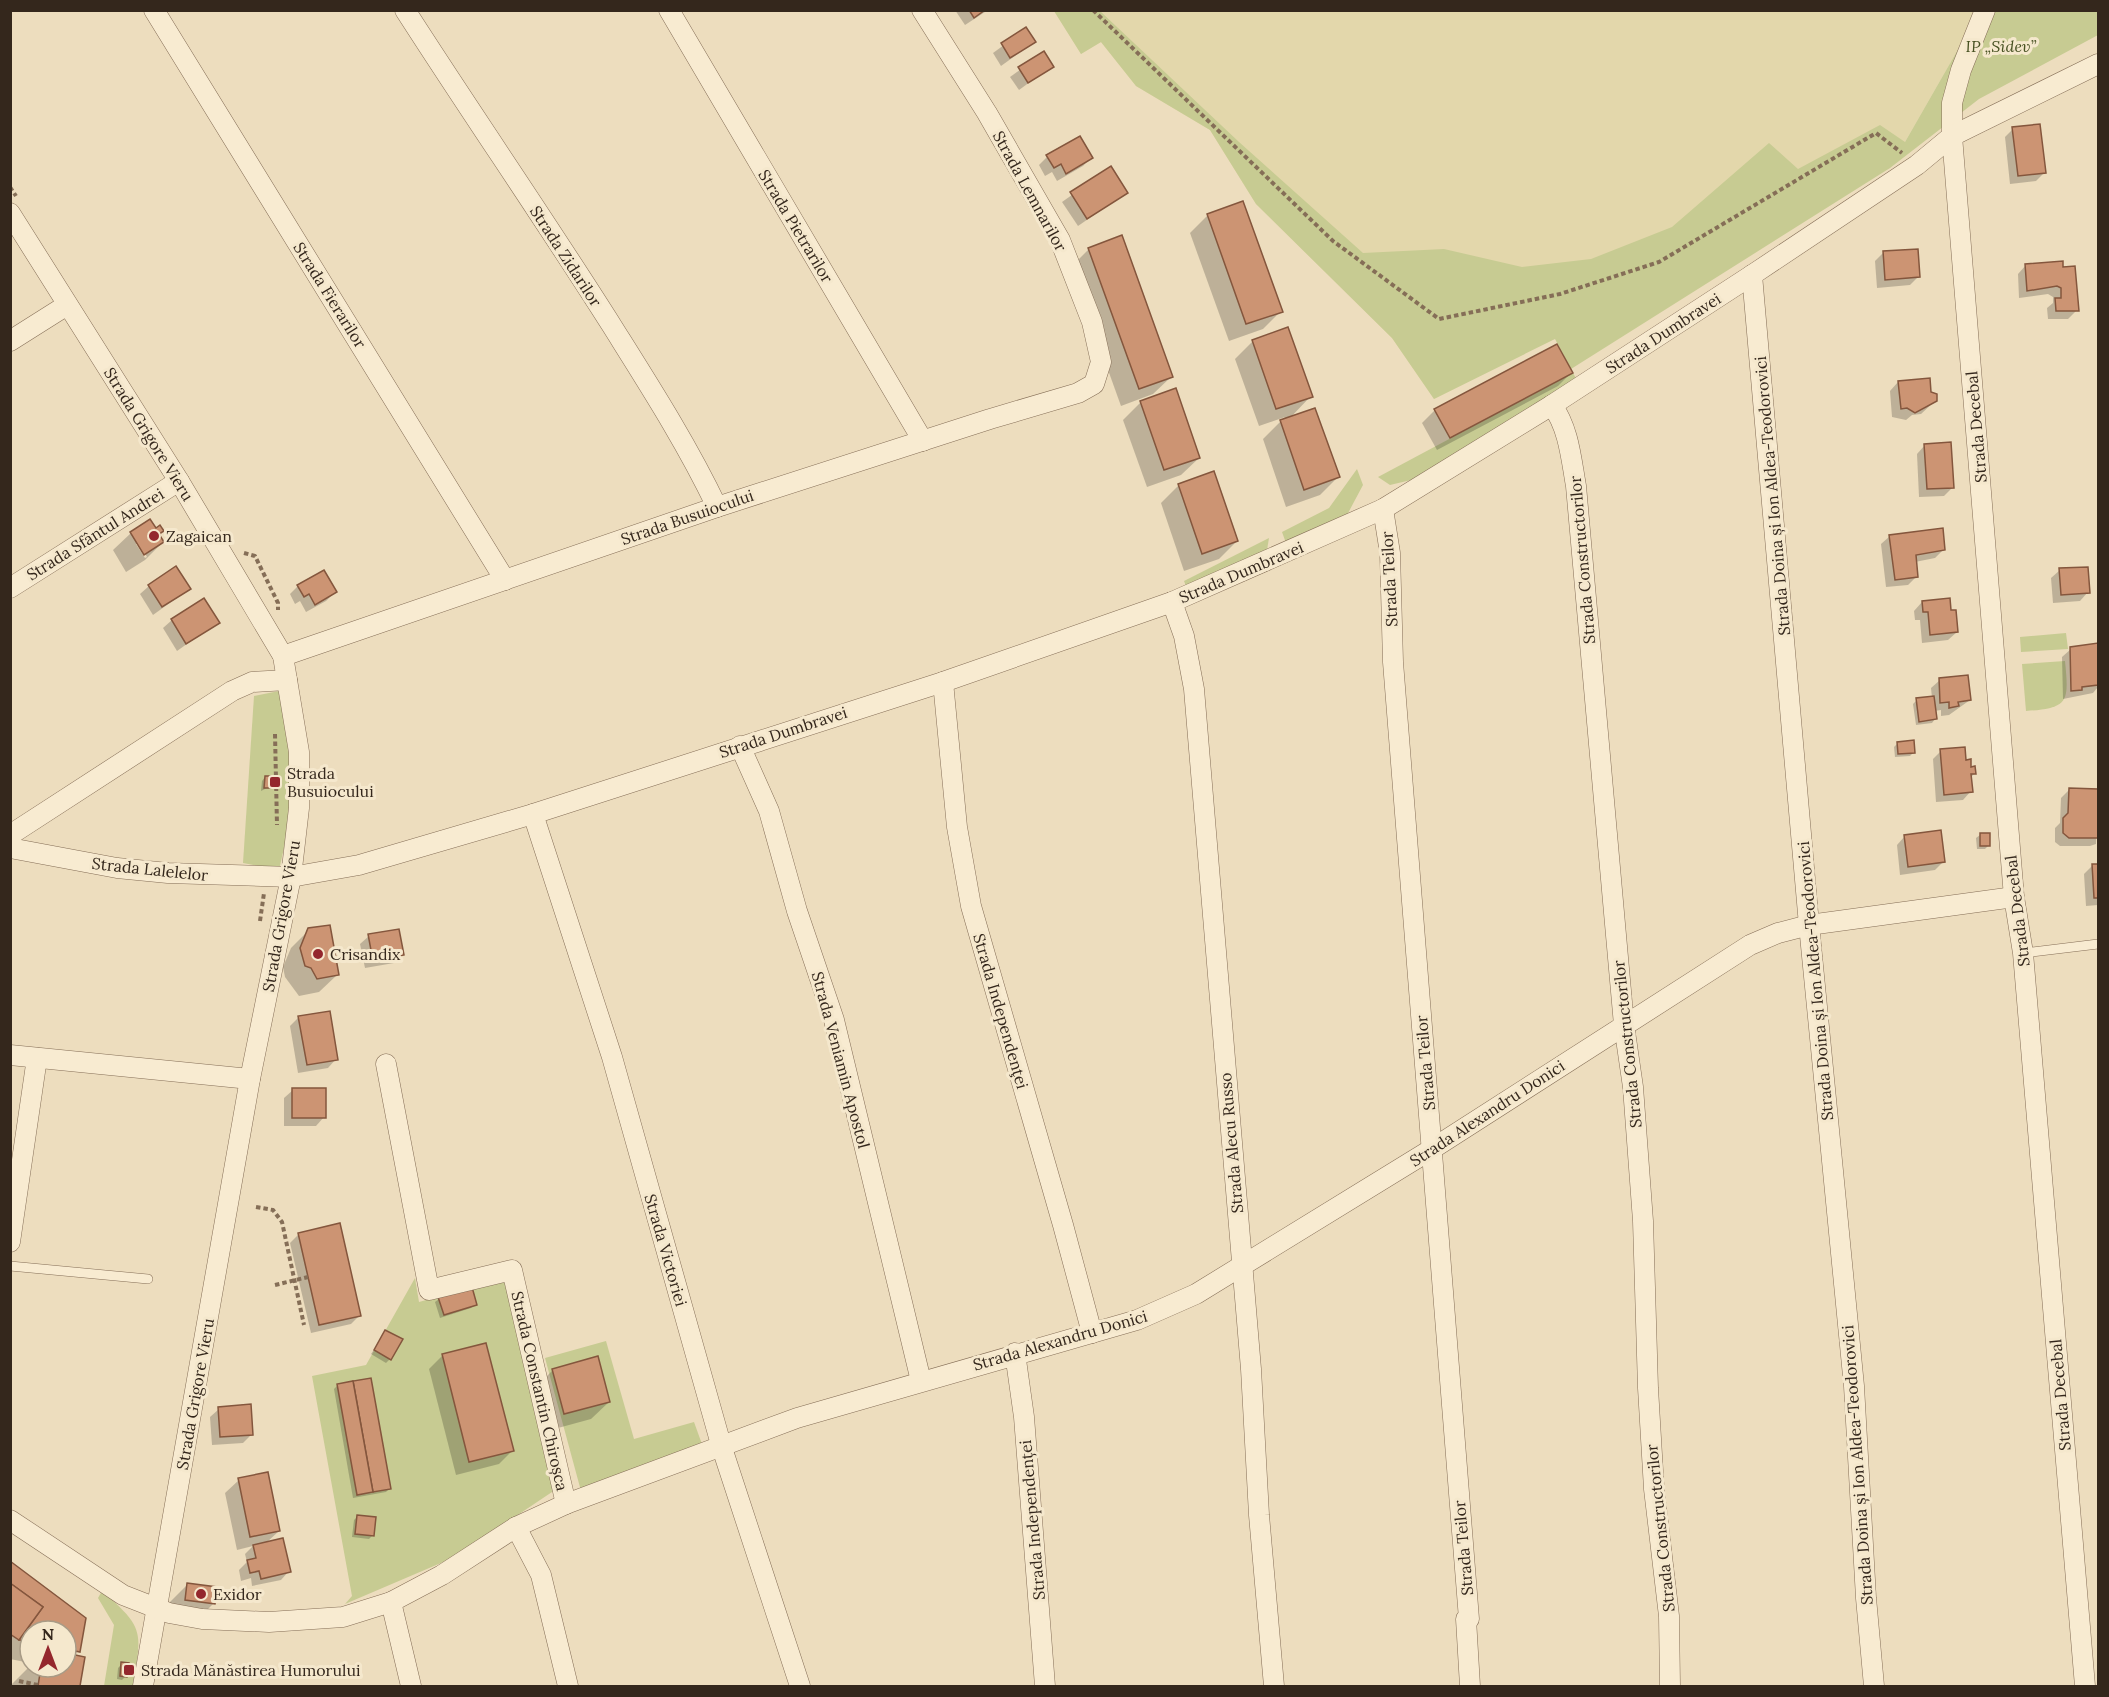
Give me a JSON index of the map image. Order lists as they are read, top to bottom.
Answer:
{
  "streets": {
    "street": [
      "Strada Lemnarilor",
      "Strada Pietrarilor",
      "Strada Zidarilor",
      "Strada Fierarilor",
      "Strada Dumbravei",
      "Strada Decebal",
      "Strada Grigore Vieru",
      "Strada Doina și Ion Aldea-Teodorovici",
      "Strada Busuiocului",
      "Strada Sfântul Andrei",
      "Strada Constructorilor",
      "Strada Teilor",
      "Strada Lalelelor",
      "Strada Independenţei",
      "Strada Veniamin Apostol",
      "Strada Alexandru Donici",
      "Strada Alecu Russo",
      "Strada Victoriei",
      "Strada Constantin Chiroșca",
      "Strada Independenței"
    ]
  },
  "crossings": [
    ["Strada Lemnarilor", "Strada Busuiocului"],
    ["Strada Pietrarilor", "Strada Busuiocului"],
    ["Strada Zidarilor", "Strada Busuiocului"],
    ["Strada Fierarilor", "Strada Busuiocului"],
    ["Strada Dumbravei", "Strada Decebal"],
    ["Strada Dumbravei", "Strada Grigore Vieru"],
    ["Strada Dumbravei", "Strada Doina și Ion Aldea-Teodorovici"],
    ["Strada Dumbravei", "Strada Constructorilor"],
    ["Strada Dumbravei", "Strada Teilor"],
    ["Strada Dumbravei", "Strada Lalelelor"],
    ["Strada Dumbravei", "Strada Independenţei"],
    ["Strada Dumbravei", "Strada Veniamin Apostol"],
    ["Strada Dumbravei", "Strada Alecu Russo"],
    ["Strada Dumbravei", "Strada Victoriei"],
    ["Strada Decebal", "Strada Alexandru Donici"],
    ["Strada Grigore Vieru", "Strada Busuiocului"],
    ["Strada Grigore Vieru", "Strada Sfântul Andrei"],
    ["Strada Grigore Vieru", "Strada Lalelelor"],
    ["Strada Grigore Vieru", "Strada Alexandru Donici"],
    ["Strada Doina și Ion Aldea-Teodorovici", "Strada Alexandru Donici"],
    ["Strada Constructorilor", "Strada Alexandru Donici"],
    ["Strada Teilor", "Strada Alexandru Donici"],
    ["Strada Independenţei", "Strada Alexandru Donici"],
    ["Strada Veniamin Apostol", "Strada Alexandru Donici"],
    ["Strada Alexandru Donici", "Strada Alecu Russo"],
    ["Strada Alexandru Donici", "Strada Victoriei"],
    ["Strada Alexandru Donici", "Strada Constantin Chiroșca"],
    ["Strada Alexandru Donici", "Strada Independenței"]
  ],
  "parks": ["IP „Sidev”"],
  "places": {
    "other": ["Zagaican", "Crisandix", "Exidor"],
    "transit": ["Strada Busuiocului", "Strada Mănăstirea Humorului"]
  },
  "north": "top"
}
